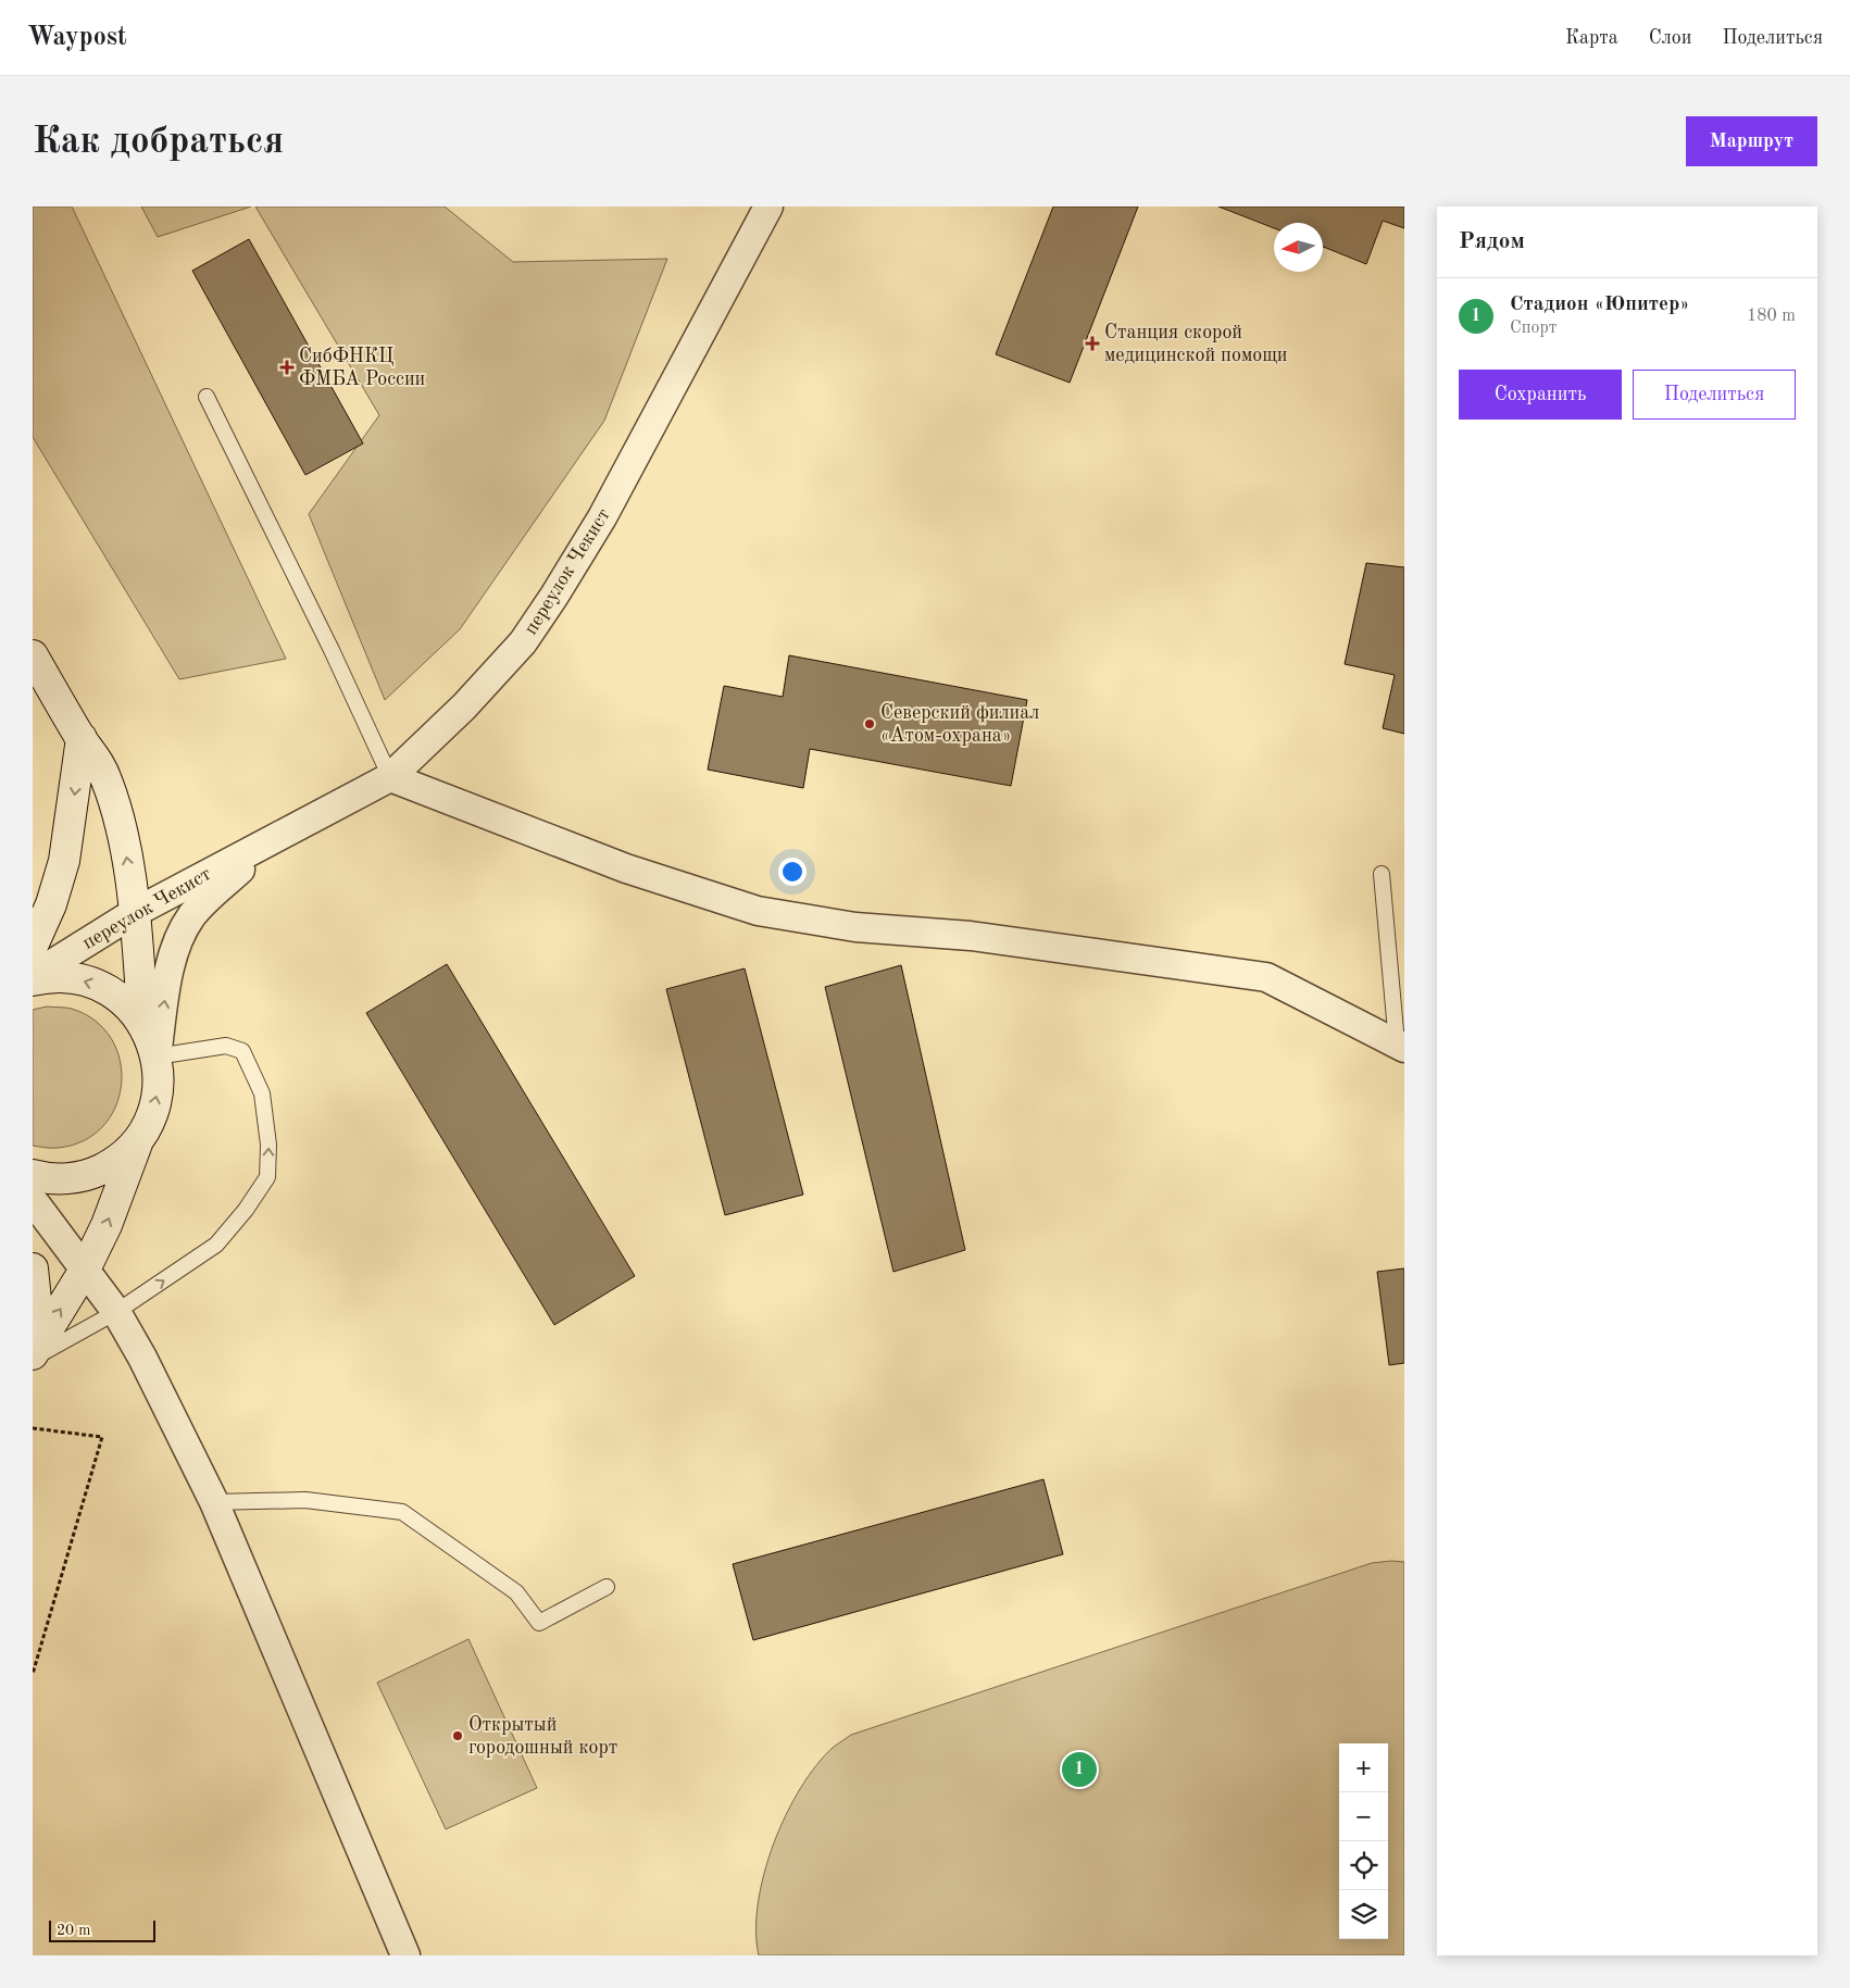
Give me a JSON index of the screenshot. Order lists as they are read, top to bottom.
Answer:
{
  "streets": {
    "street": ["переулок Чекист"]
  },
  "places": {
    "health": ["Станция скорой медицинской помощи", "СибФНКЦ ФМБА России"],
    "other": ["Северский филиал «Атом-охрана»", "Открытый городошный корт"]
  },
  "scale_bar": "20 m",
  "north": "left",
  "page": {
    "header": "Waypost",
    "nav": ["Карта", "Слои", "Поделиться"],
    "buttons": [
      "Маршрут",
      ["Сохранить", "Поделиться"]
    ],
    "title": "Как добраться",
    "heading": "Рядом",
    "list": [
      {
        "mark": "1",
        "name": "Стадион «Юпитер»",
        "note": "Спорт",
        "value": "180 m"
      }
    ],
    "map_buttons": ["+", "−"],
    "pins": "1",
    "scale": "20 m"
  }
}
